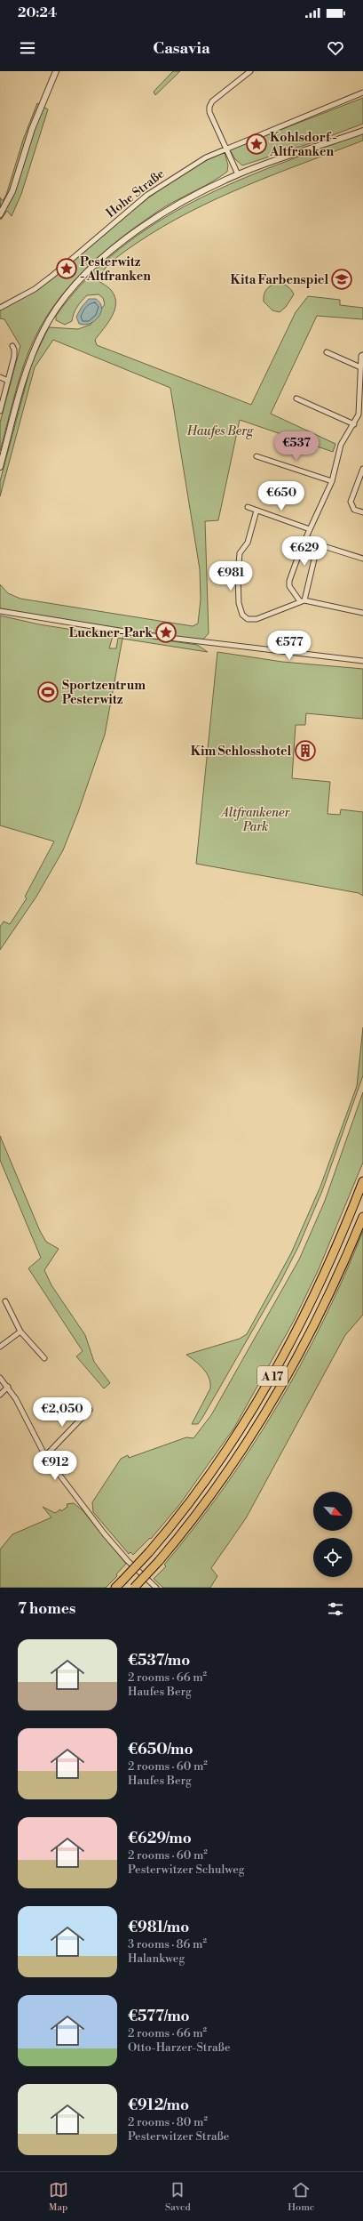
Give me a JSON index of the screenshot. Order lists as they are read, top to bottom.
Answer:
{
  "streets": {
    "highway": ["A 17"],
    "street": ["Hohe Straße"]
  },
  "parks": ["Haufes Berg", "Altfrankener Park"],
  "places": {
    "place": ["Kohlsdorf - Altfranken", "Pesterwitz - Altfranken", "Luckner-Park"],
    "school or university": ["Kita Farbenspiel"],
    "sports": ["Sportzentrum Pesterwitz"],
    "building": ["Kim Schlosshotel"]
  },
  "north": "bottom right",
  "page": {
    "status": "20:24",
    "header": "Casavia",
    "price": [
      "€537",
      "€650",
      "€629",
      "€981",
      "€577",
      "€2,050",
      "€912"
    ],
    "heading": "7 homes",
    "list": [
      {
        "name": "€537/mo",
        "note": "2 rooms · 66 m² · Haufes Berg"
      },
      {
        "name": "€650/mo",
        "note": "2 rooms · 60 m² · Haufes Berg"
      },
      {
        "name": "€629/mo",
        "note": "2 rooms · 60 m² · Pesterwitzer Schulweg"
      },
      {
        "name": "€981/mo",
        "note": "3 rooms · 86 m² · Halankweg"
      },
      {
        "name": "€577/mo",
        "note": "2 rooms · 66 m² · Otto-Harzer-Straße"
      },
      {
        "name": "€912/mo",
        "note": "2 rooms · 80 m² · Pesterwitzer Straße"
      }
    ],
    "tabs": ["Map", "Saved", "Home"]
  }
}
